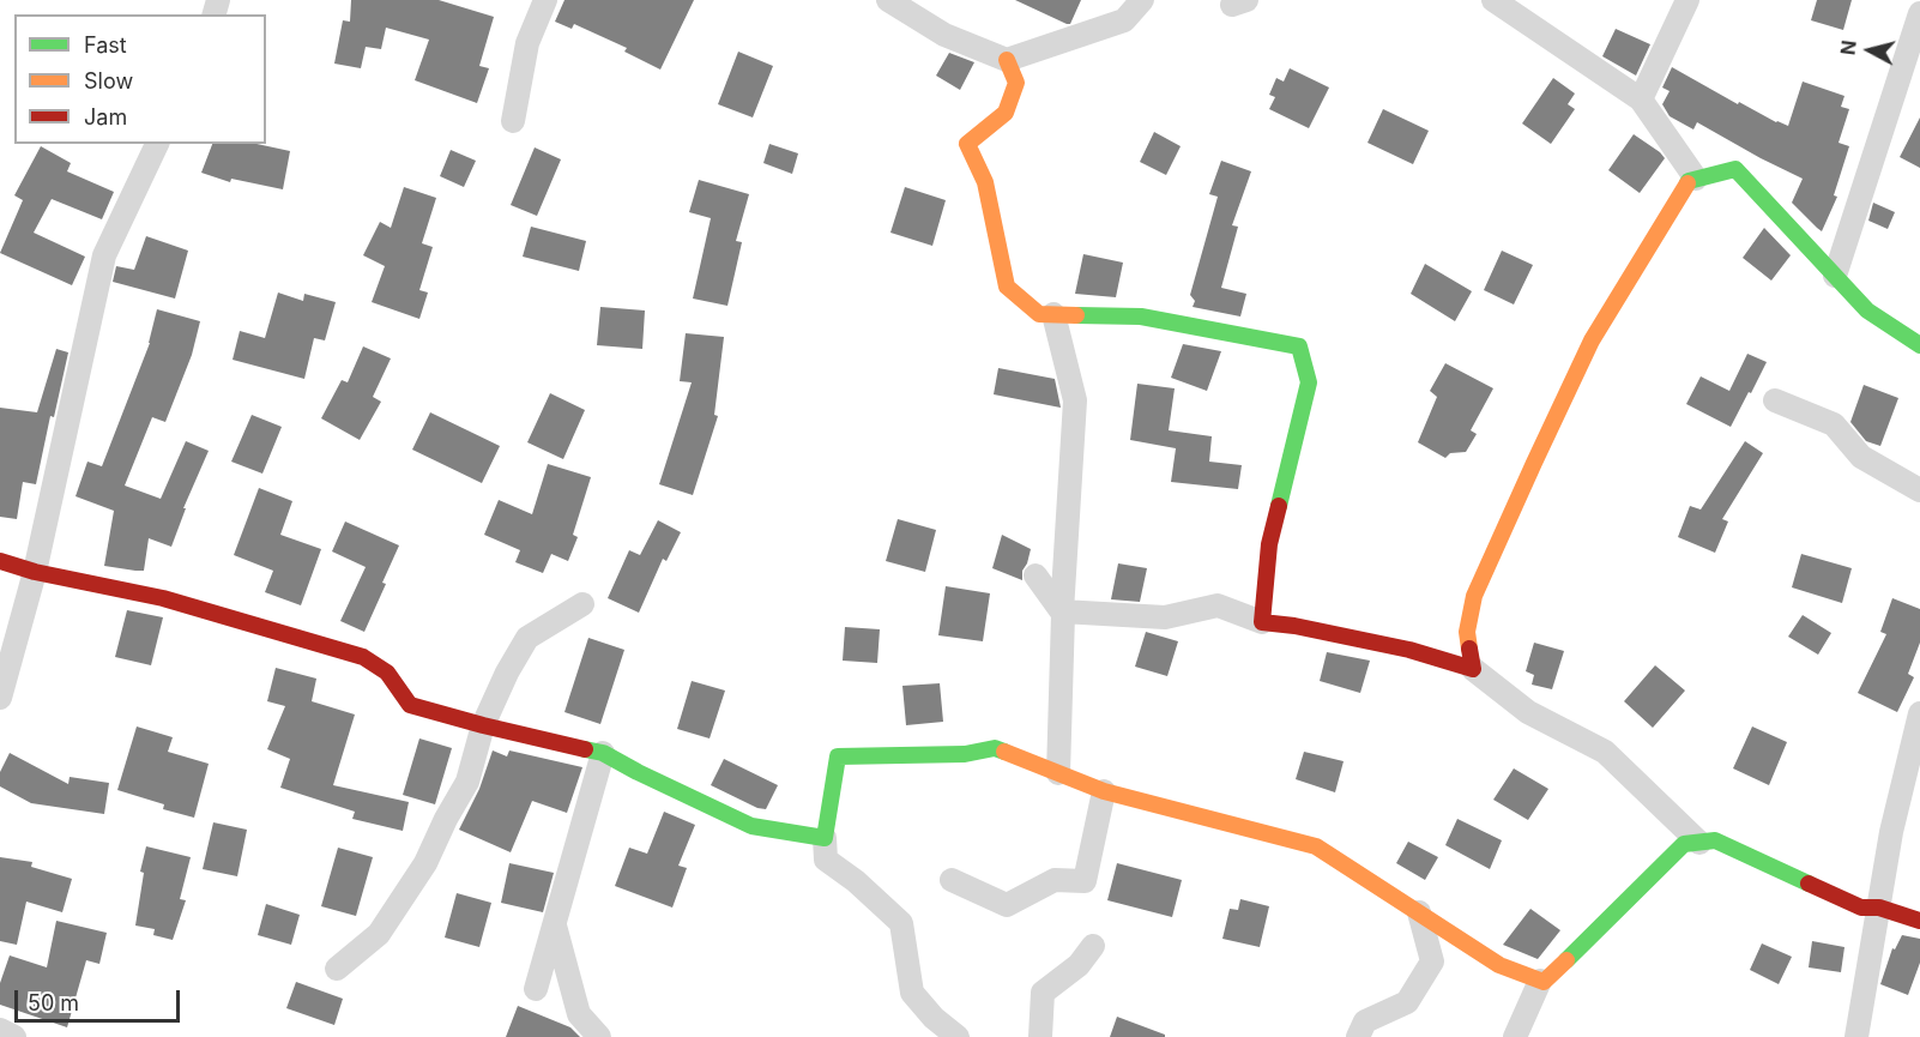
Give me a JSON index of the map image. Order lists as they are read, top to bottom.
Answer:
{
  "legend": ["Fast", "Slow", "Jam"],
  "scale_bar": "50 m",
  "north": "left"
}
